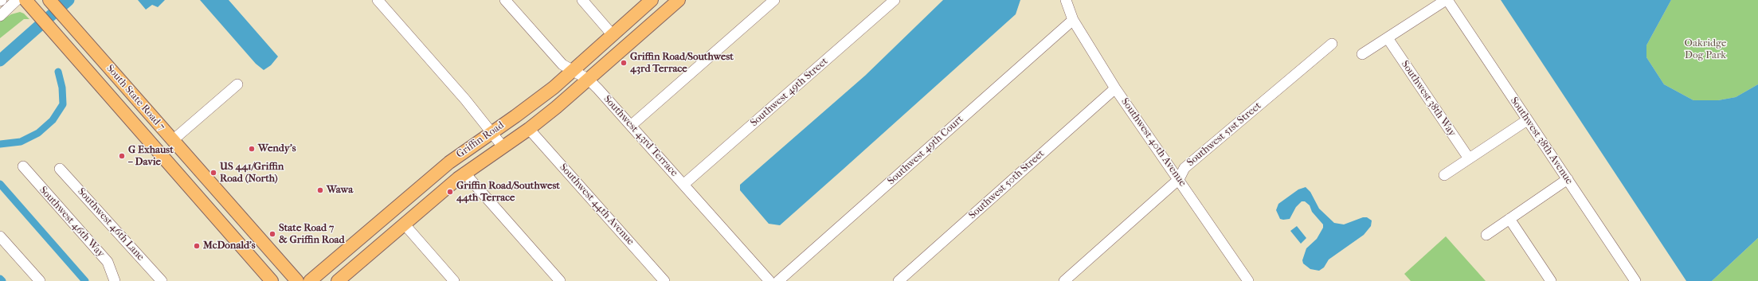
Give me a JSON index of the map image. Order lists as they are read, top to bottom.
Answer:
{
  "streets": {
    "main road": ["South State Road 7", "Griffin Road"],
    "street": [
      "Southwest 49th Street",
      "Southwest 38th Way",
      "Southwest 51st Street",
      "Southwest 43rd Terrace",
      "Southwest 38th Avenue",
      "Southwest 40th Avenue",
      "Southwest 49th Court",
      "Southwest 50th Street",
      "Southwest 44th Avenue",
      "Southwest 46th Way",
      "Southwest 46th Lane"
    ]
  },
  "crossings": [
    ["Southwest 49th Street", "Southwest 43rd Terrace"],
    ["Southwest 51st Street", "Southwest 40th Avenue"],
    ["Southwest 43rd Terrace", "Griffin Road"],
    ["Griffin Road", "Southwest 44th Avenue"],
    ["Southwest 40th Avenue", "Southwest 49th Court"],
    ["Southwest 40th Avenue", "Southwest 50th Street"]
  ],
  "parks": ["Oakridge Dog Park"],
  "places": [
    "Griffin Road/Southwest 43rd Terrace",
    "Wendy's",
    "G Exhaust – Davie",
    "US 441/Griffin Road (North)",
    "Wawa",
    "Griffin Road/Southwest 44th Terrace",
    "State Road 7 & Griffin Road",
    "McDonald's"
  ]
}
